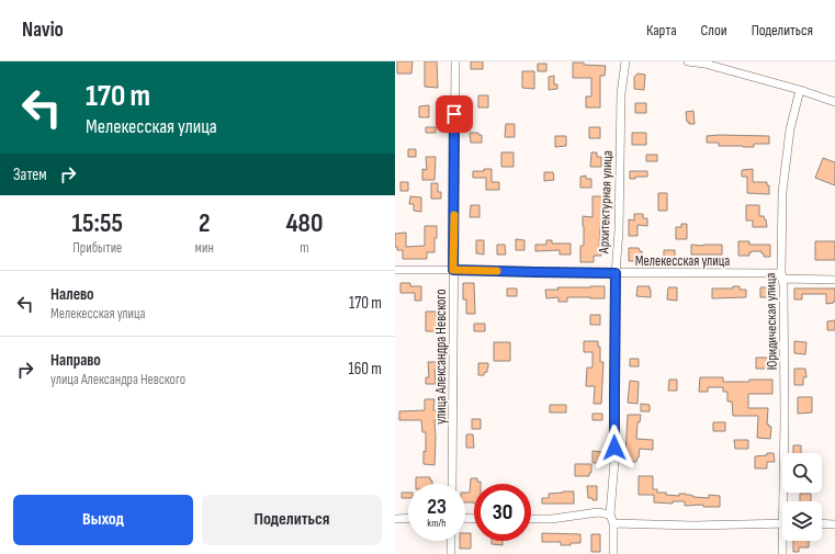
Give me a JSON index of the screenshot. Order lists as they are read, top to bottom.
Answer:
{
  "streets": {
    "street": [
      "Архитектурная улица",
      "Мелекесская улица",
      "Юридическая улица",
      "улица Александра Невского"
    ]
  },
  "crossings": [
    ["Архитектурная улица", "Мелекесская улица"],
    ["Мелекесская улица", "Юридическая улица"],
    ["Мелекесская улица", "улица Александра Невского"]
  ],
  "page": {
    "header": "Navio",
    "nav": ["Карта", "Слои", "Поделиться"],
    "turn": ["170 m", "Мелекесская улица"],
    "then": "Затем",
    "eta": [
      "15:55",
      "Прибытие",
      "2",
      "мин",
      "480",
      "m"
    ],
    "list": [
      {
        "name": "Налево",
        "note": "Мелекесская улица",
        "value": "170 m"
      },
      {
        "name": "Направо",
        "note": "улица Александра Невского",
        "value": "160 m"
      }
    ],
    "speed": "23 km/h",
    "limit": "30",
    "buttons": ["Выход", "Поделиться"]
  }
}
